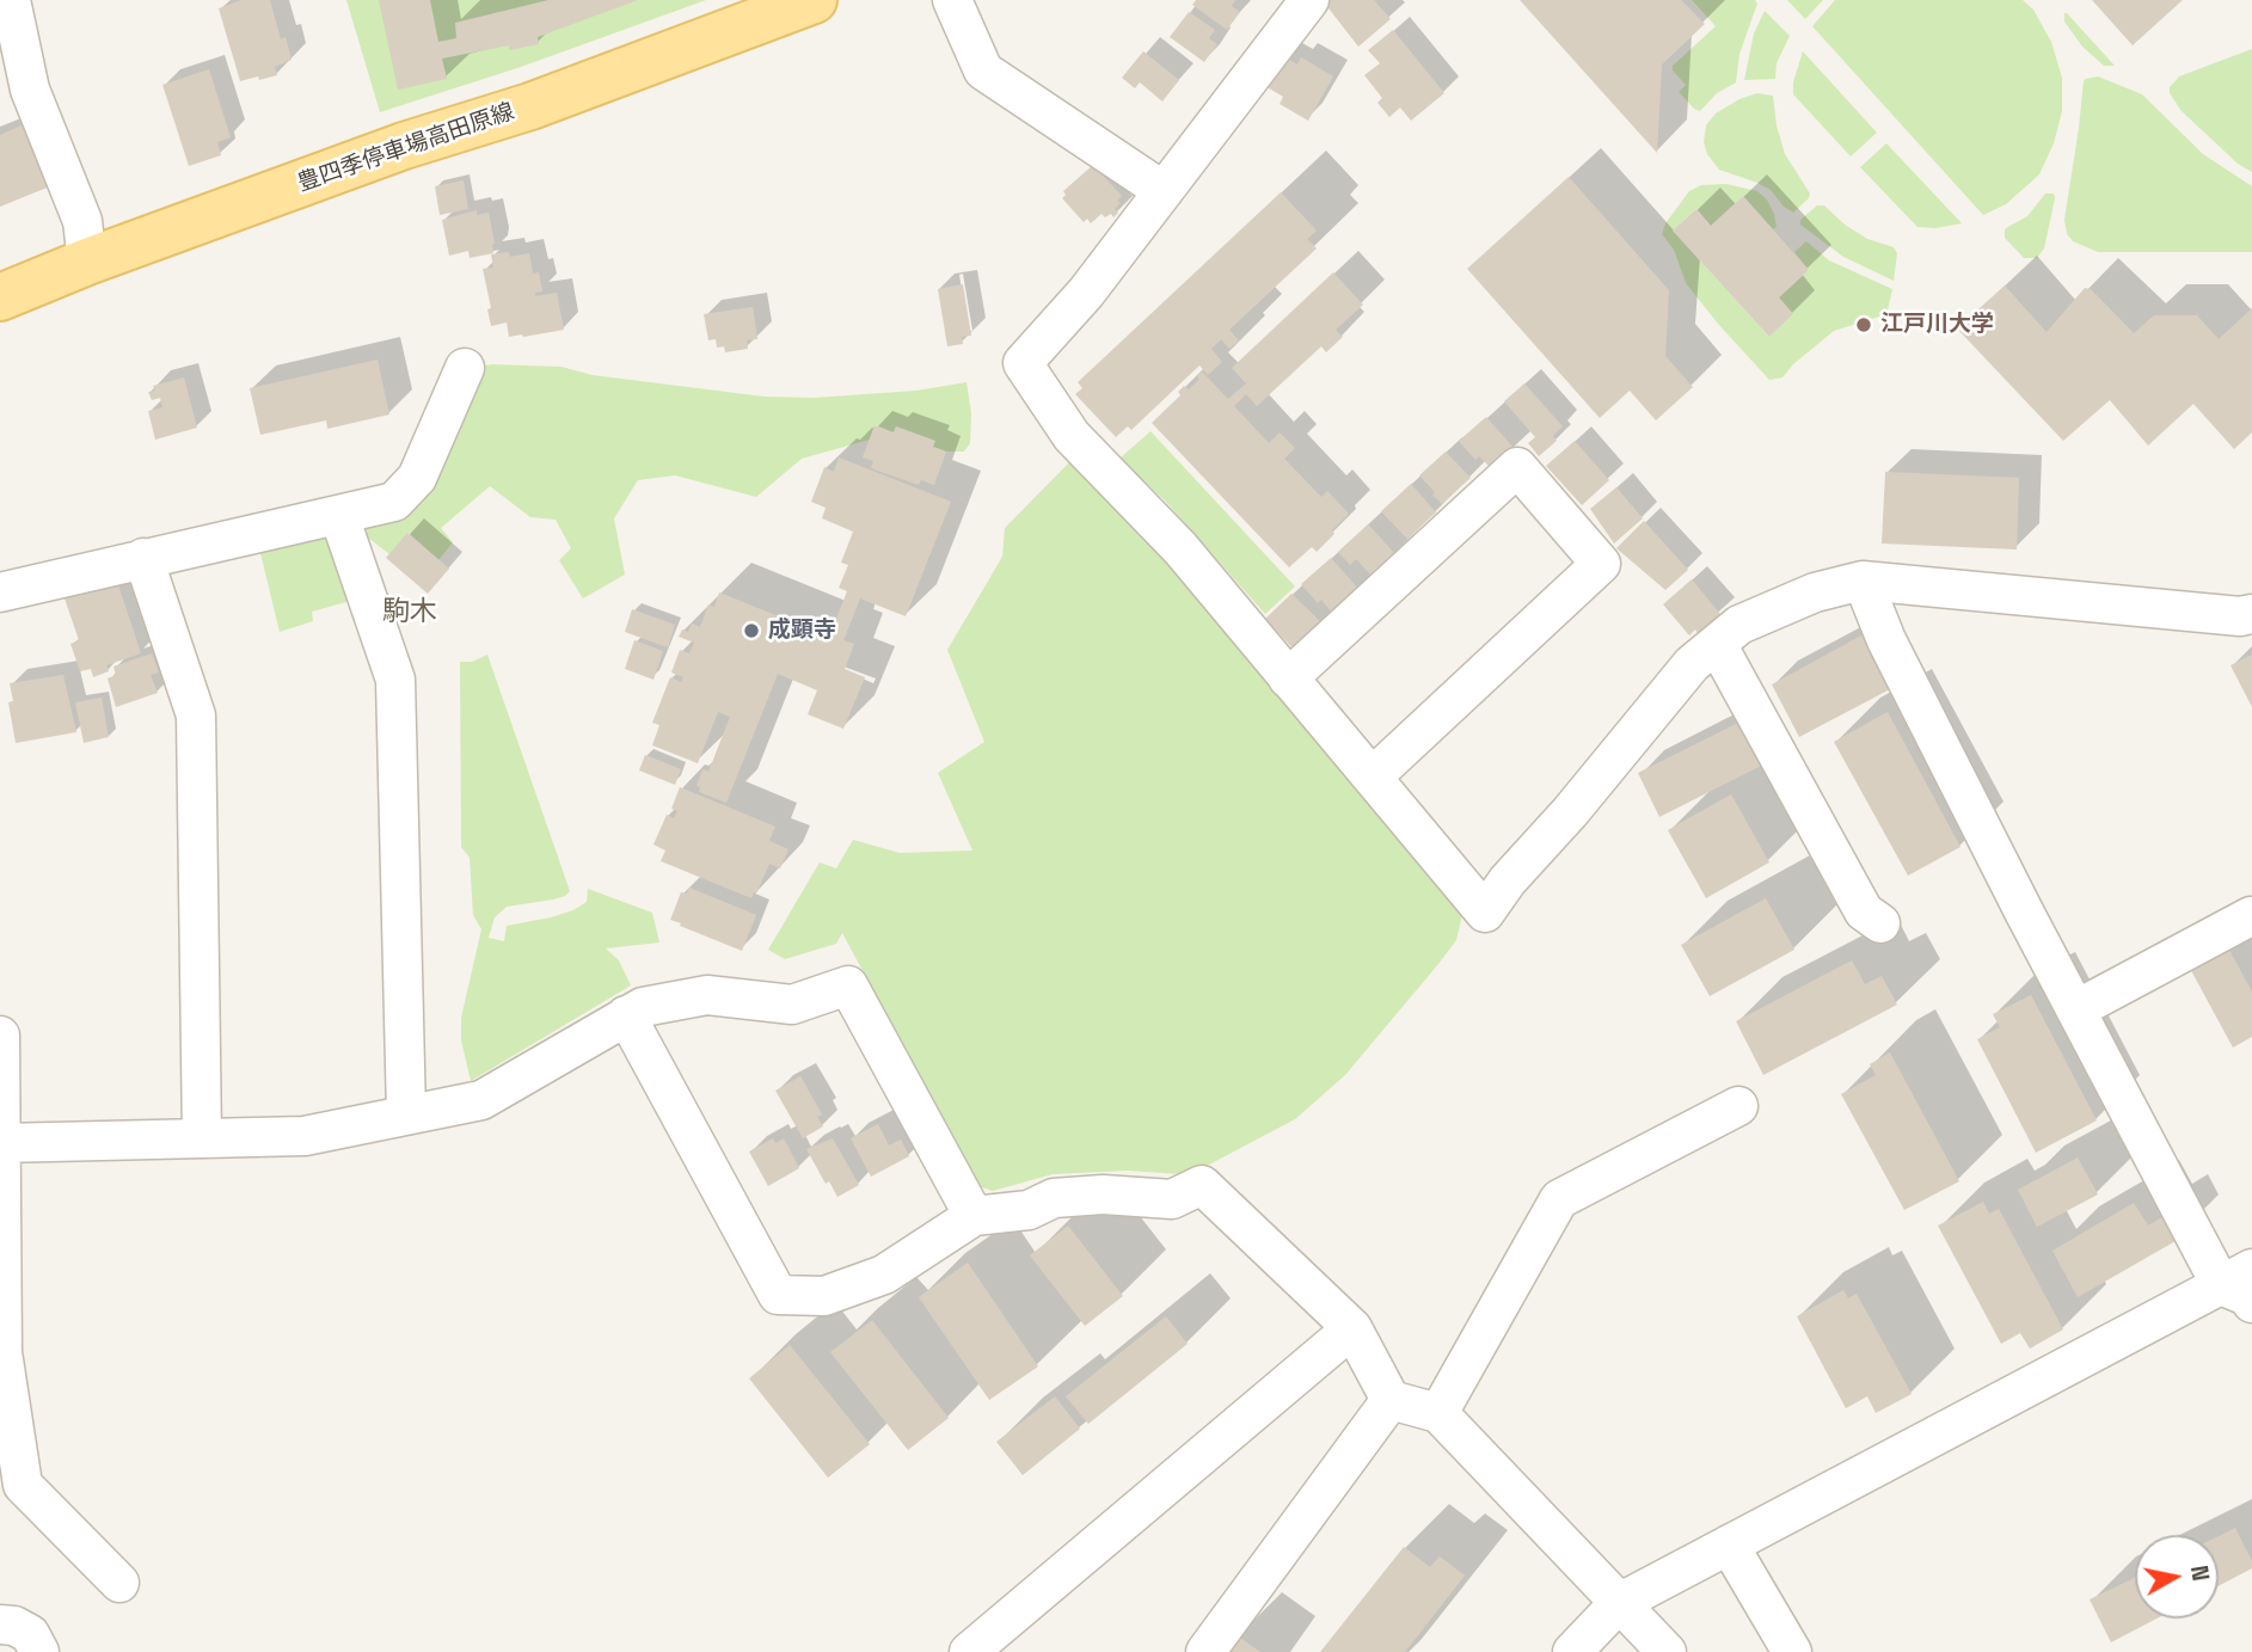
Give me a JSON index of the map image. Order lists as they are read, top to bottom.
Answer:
{
  "streets": {
    "main road": ["豊四季停車場高田原線"]
  },
  "districts": ["駒木"],
  "places": ["江戸川大学", "成顕寺"],
  "north": "right"
}
